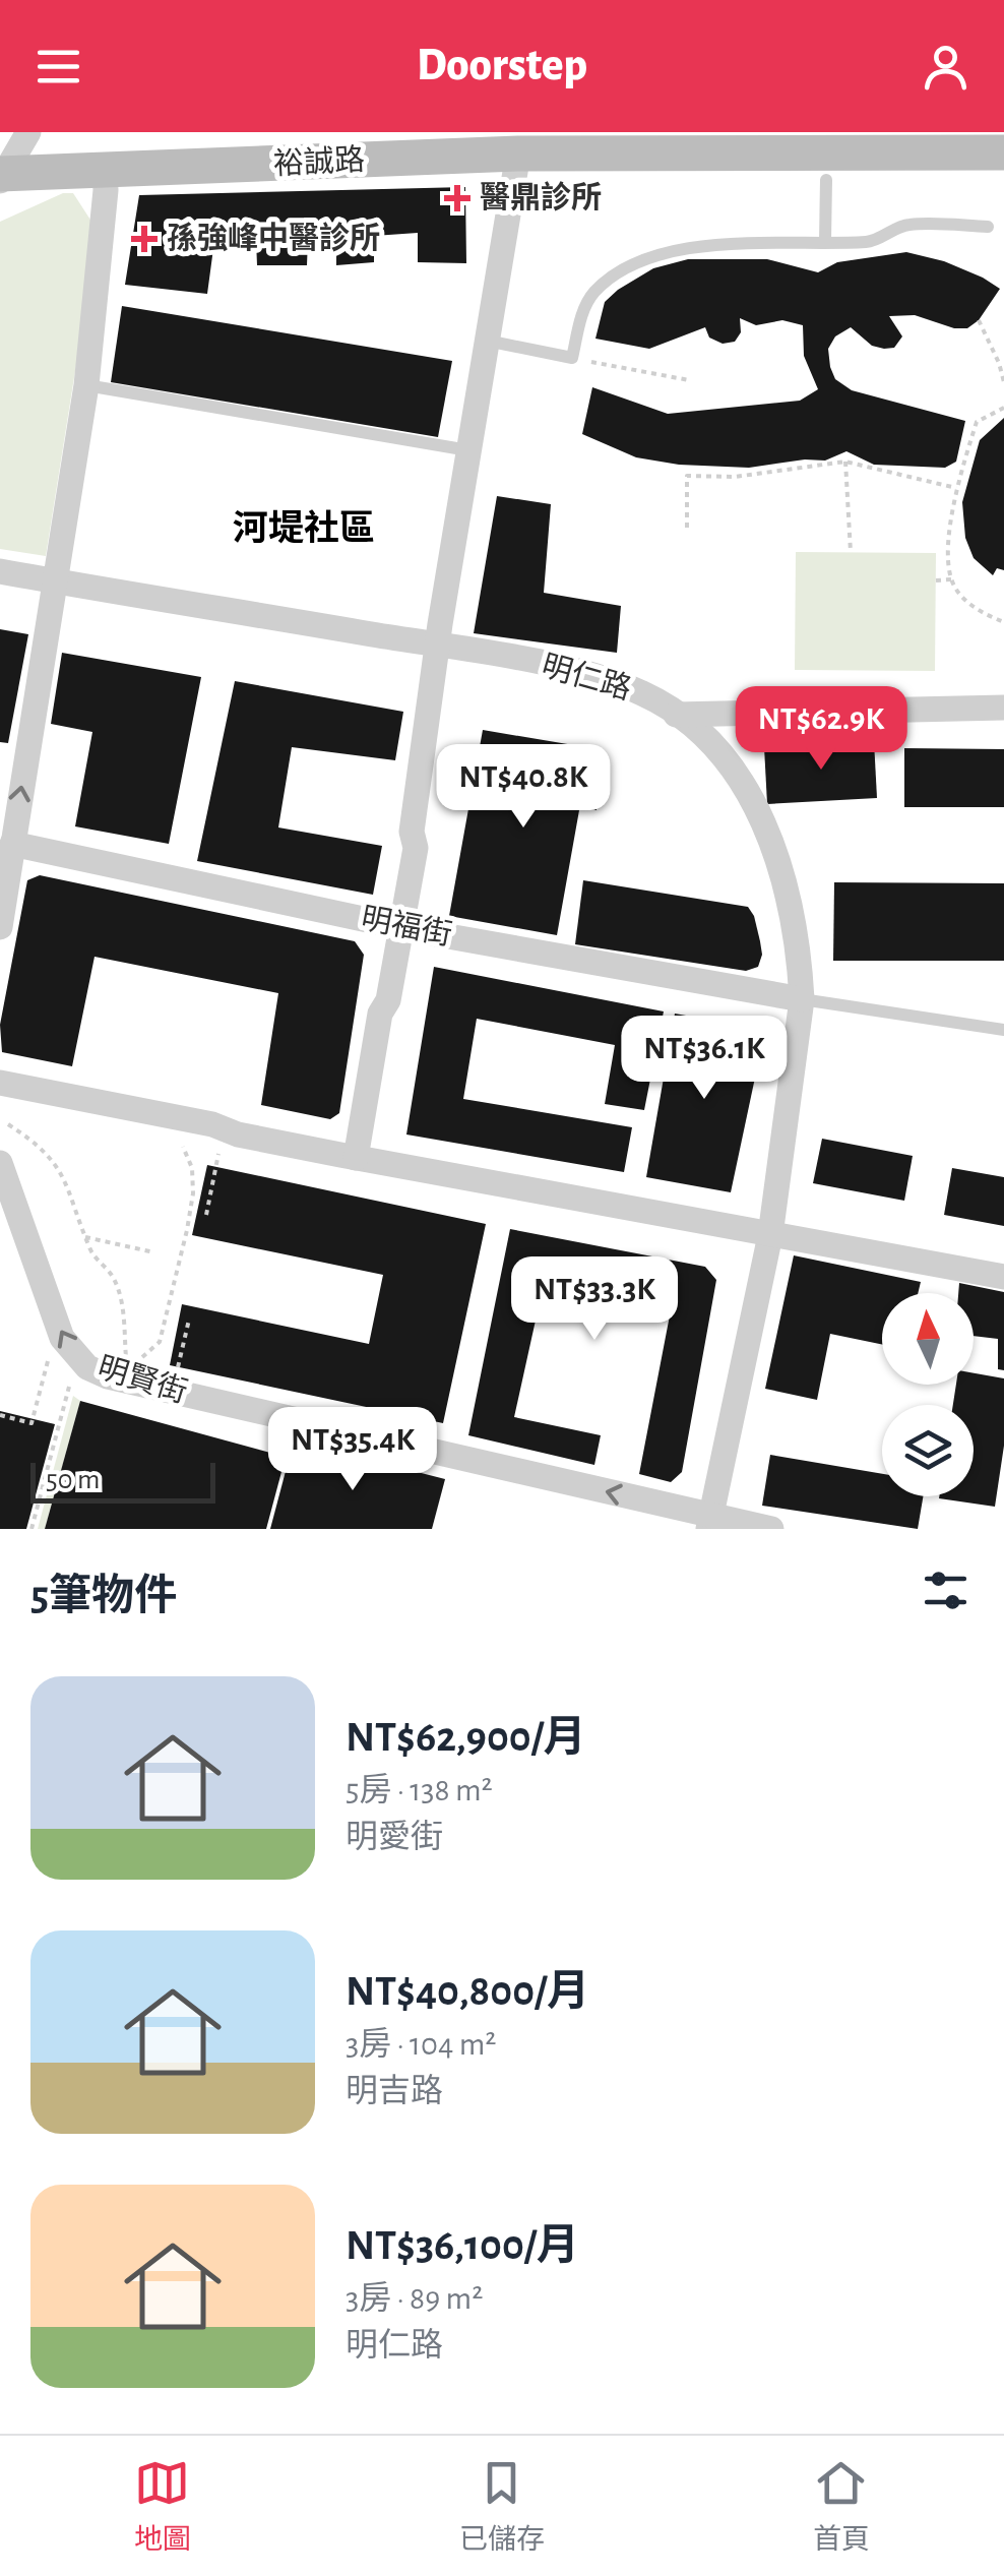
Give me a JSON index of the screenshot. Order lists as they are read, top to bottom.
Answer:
{
  "streets": {
    "street": [
      "裕誠路",
      "明仁路",
      "明福街",
      "明賢街"
    ]
  },
  "crossings": [
    ["明仁路", "明福街"],
    ["明仁路", "明賢街"]
  ],
  "one_way": ["明賢街"],
  "districts": ["河堤社區"],
  "places": {
    "health": ["醫鼎診所", "孫強峰中醫診所"]
  },
  "scale_bar": "50 m",
  "north": "top",
  "page": {
    "header": "Doorstep",
    "price": [
      "NT$62.9K",
      "NT$40.8K",
      "NT$36.1K",
      "NT$33.3K",
      "NT$35.4K"
    ],
    "scale": "50 m",
    "heading": "5筆物件",
    "list": [
      {
        "name": "NT$62,900/月",
        "note": "5房 · 138 m² · 明愛街"
      },
      {
        "name": "NT$40,800/月",
        "note": "3房 · 104 m² · 明吉路"
      },
      {
        "name": "NT$36,100/月",
        "note": "3房 · 89 m² · 明仁路"
      }
    ],
    "tabs": ["地圖", "已儲存", "首頁"]
  }
}
